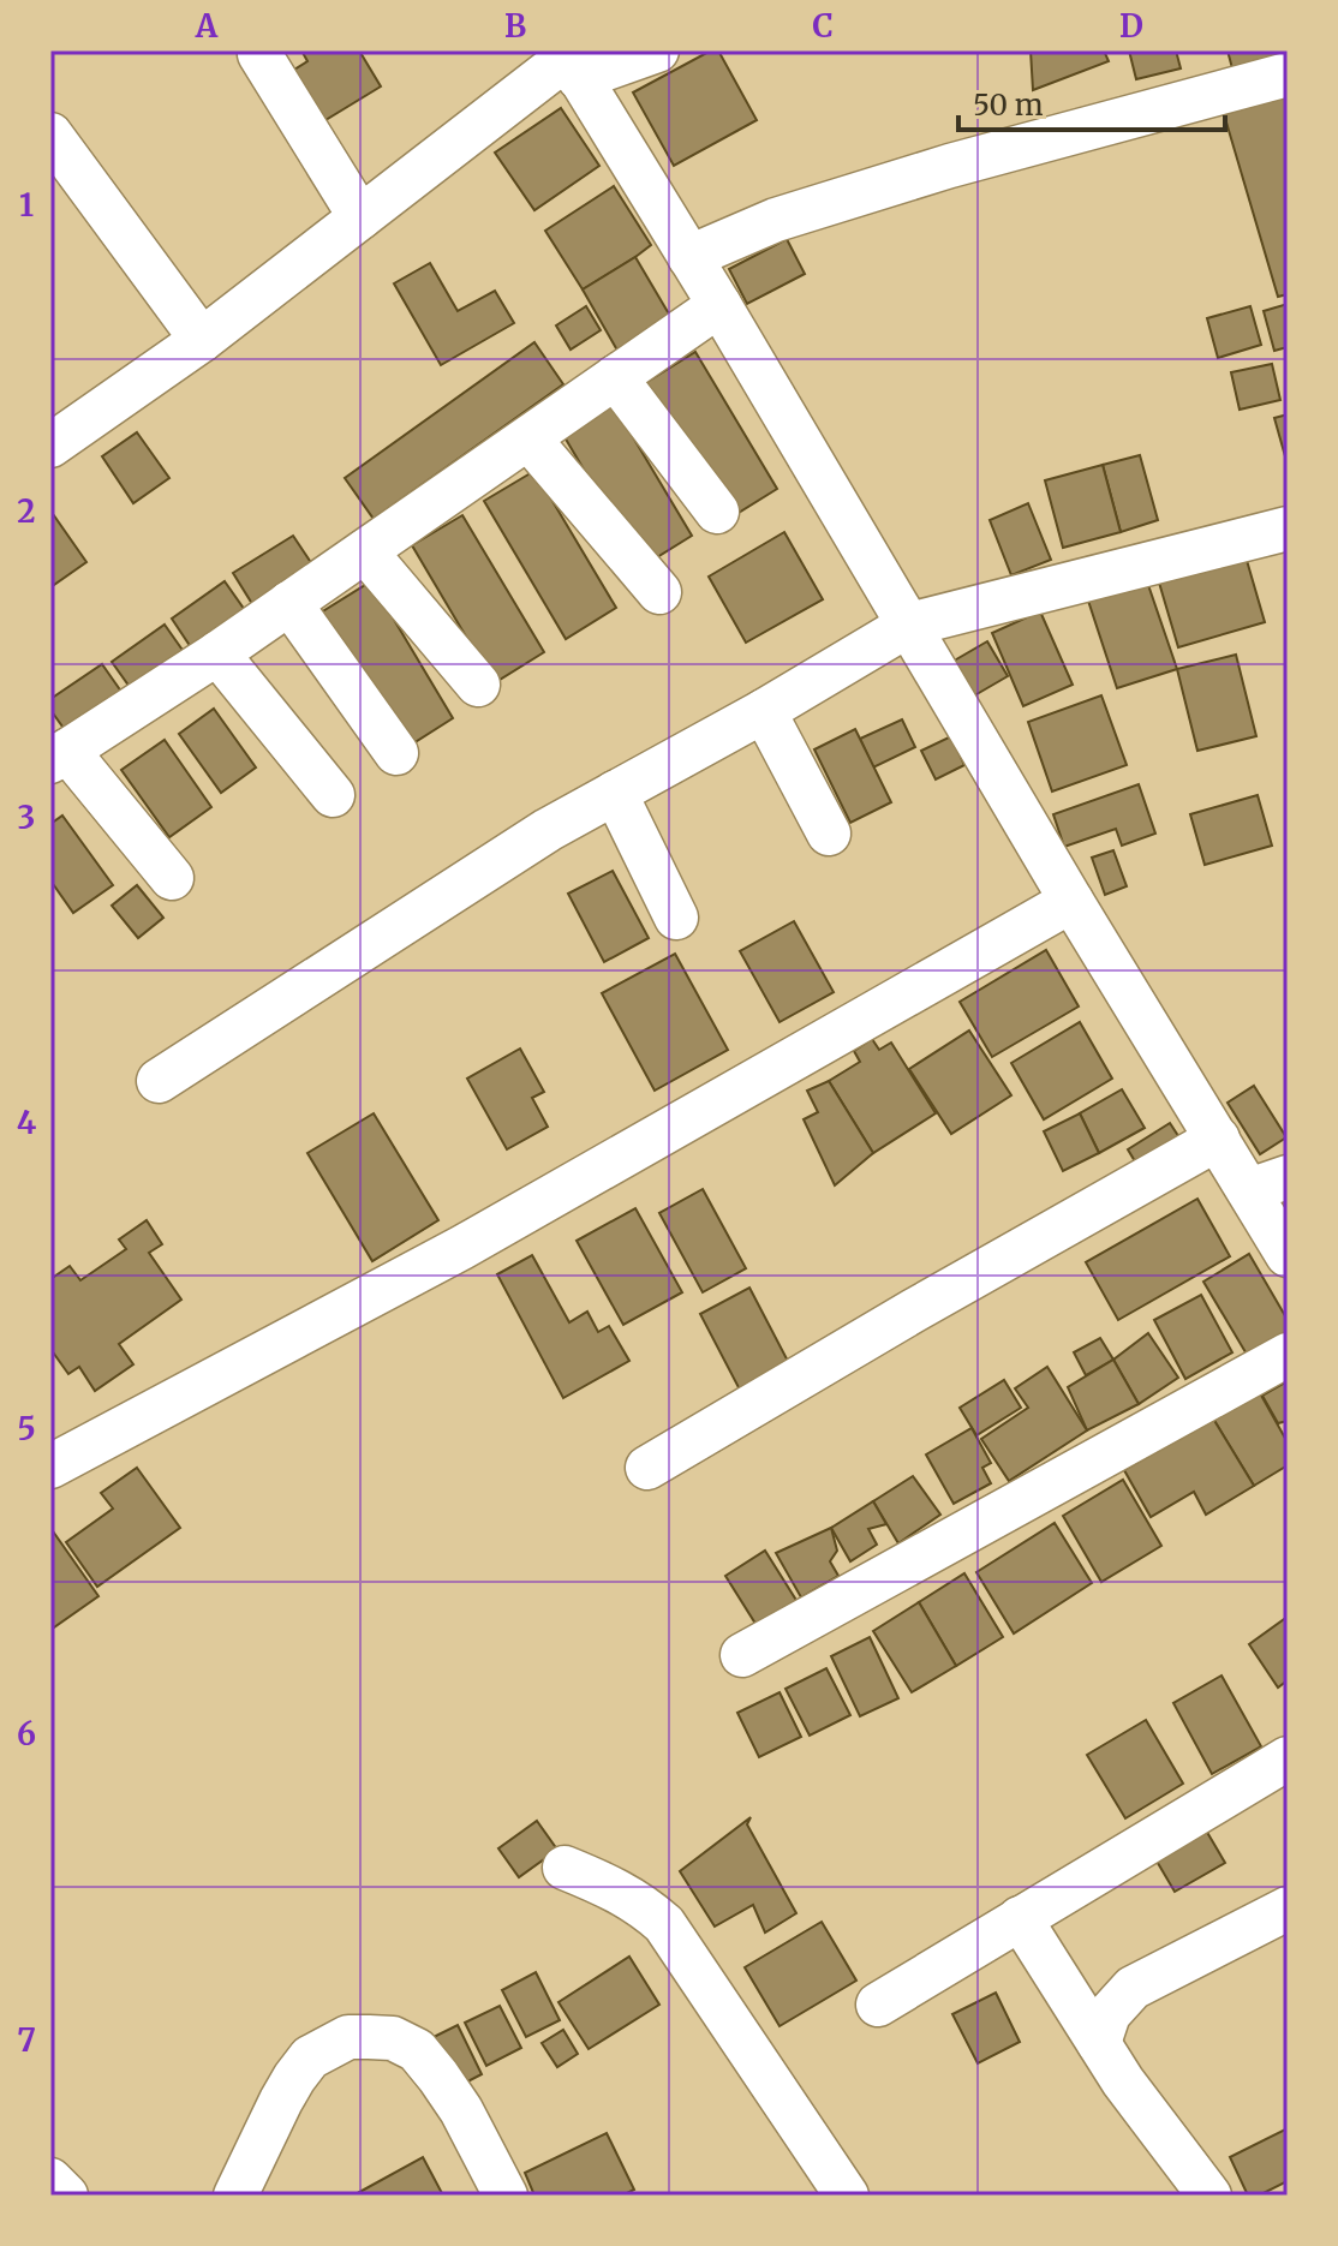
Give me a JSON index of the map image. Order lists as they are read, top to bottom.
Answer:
{
  "scale_bar": "50 m",
  "grid": {
    "columns": [
      "A",
      "B",
      "C",
      "D"
    ],
    "rows": [
      "1",
      "2",
      "3",
      "4",
      "5",
      "6",
      "7"
    ]
  }
}
